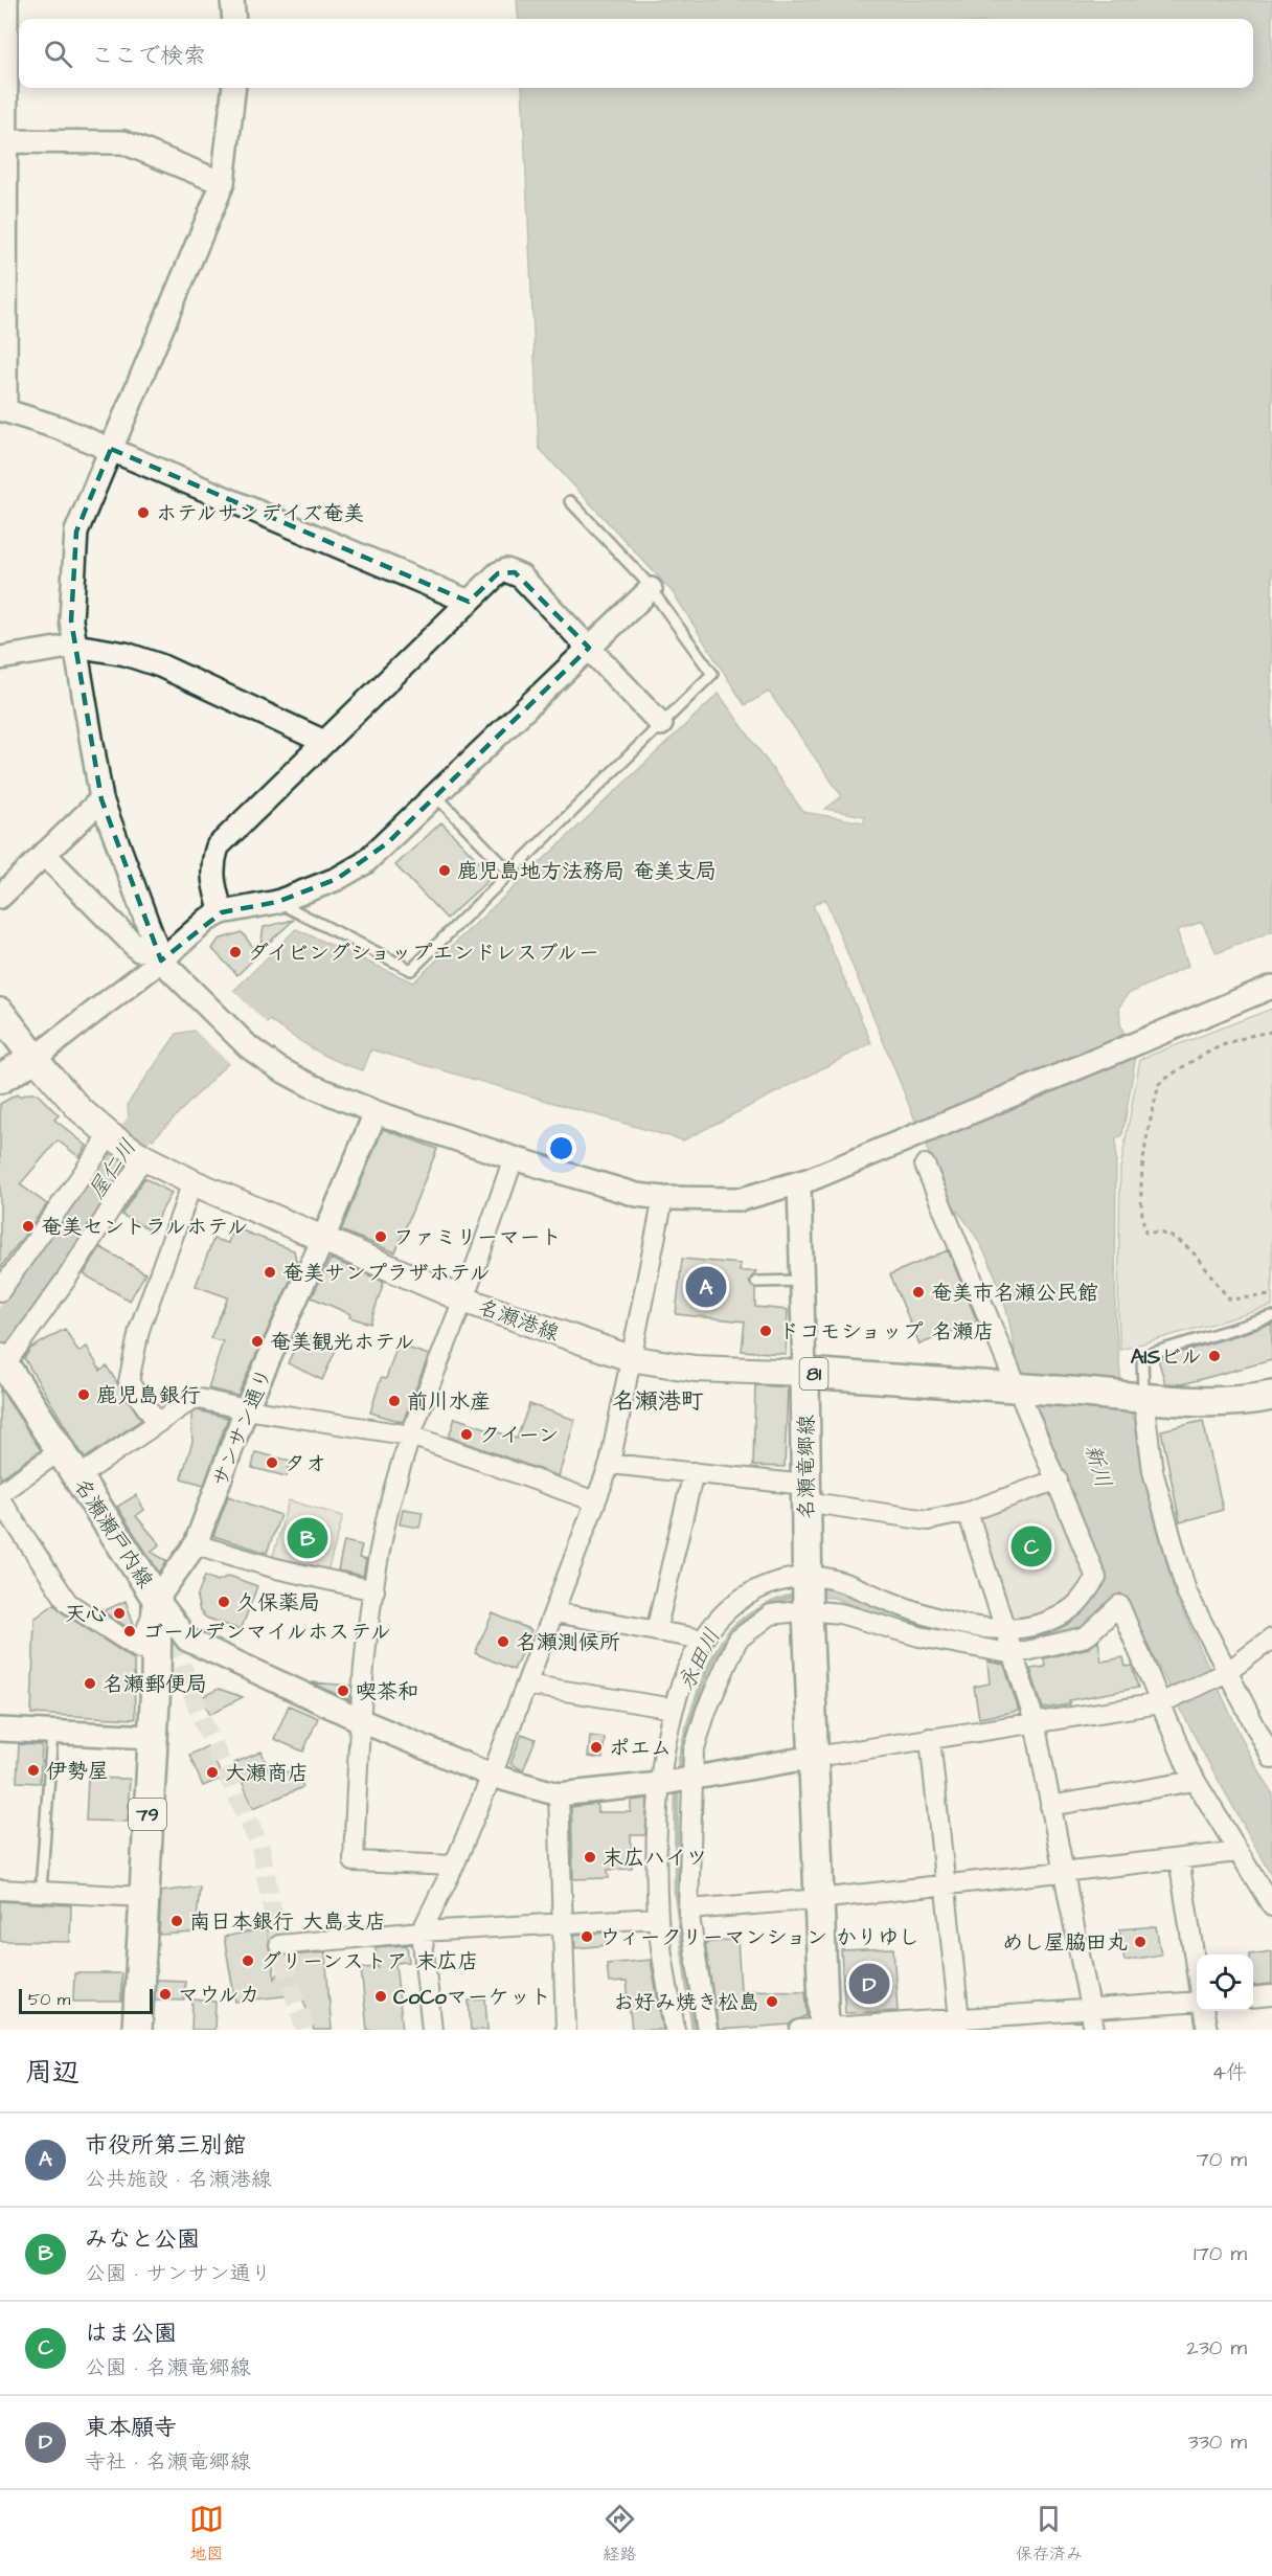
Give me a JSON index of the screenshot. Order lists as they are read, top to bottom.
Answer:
{
  "streets": {
    "main road": [
      "名瀬港線",
      "81",
      "名瀬竜郷線",
      "名瀬瀬戸内線",
      "79"
    ],
    "street": ["サンサン通り"]
  },
  "crossings": [
    ["名瀬港線", "81"],
    ["名瀬港線", "サンサン通り"],
    ["名瀬港線", "名瀬竜郷線"],
    ["81", "名瀬竜郷線"],
    ["サンサン通り", "名瀬瀬戸内線"]
  ],
  "districts": ["名瀬港町"],
  "water": ["屋仁川", "新川", "永田川"],
  "places": [
    "ホテルサンデイズ奄美",
    "鹿児島地方法務局 奄美支局",
    "ダイビングショップエンドレスブルー",
    "奄美セントラルホテル",
    "ファミリーマート",
    "奄美サンプラザホテル",
    "奄美市名瀬公民館",
    "ドコモショップ 名瀬店",
    "奄美観光ホテル",
    "AISビル",
    "鹿児島銀行",
    "前川水産",
    "クイーン",
    "タオ",
    "久保薬局",
    "天心",
    "ゴールデンマイルホステル",
    "名瀬測候所",
    "名瀬郵便局",
    "喫茶和",
    "ポエム",
    "伊勢屋",
    "大瀬商店",
    "末広ハイツ",
    "南日本銀行 大島支店",
    "ウィークリーマンション かりゆし",
    "めし屋脇田丸",
    "グリーンストア 末広店",
    "マウルカ",
    "CoCoマーケット",
    "お好み焼き松島"
  ],
  "scale_bar": "50 m",
  "page": {
    "search": "ここで検索",
    "pins": [
      "A",
      "B",
      "C",
      "D"
    ],
    "scale": "50 m",
    "heading": ["周辺", "4件"],
    "list": [
      {
        "mark": "A",
        "name": "市役所第三別館",
        "note": "公共施設 · 名瀬港線",
        "value": "70 m"
      },
      {
        "mark": "B",
        "name": "みなと公園",
        "note": "公園 · サンサン通り",
        "value": "170 m"
      },
      {
        "mark": "C",
        "name": "はま公園",
        "note": "公園 · 名瀬竜郷線",
        "value": "230 m"
      },
      {
        "mark": "D",
        "name": "東本願寺",
        "note": "寺社 · 名瀬竜郷線",
        "value": "330 m"
      }
    ],
    "nav": ["地図", "経路", "保存済み"]
  }
}
